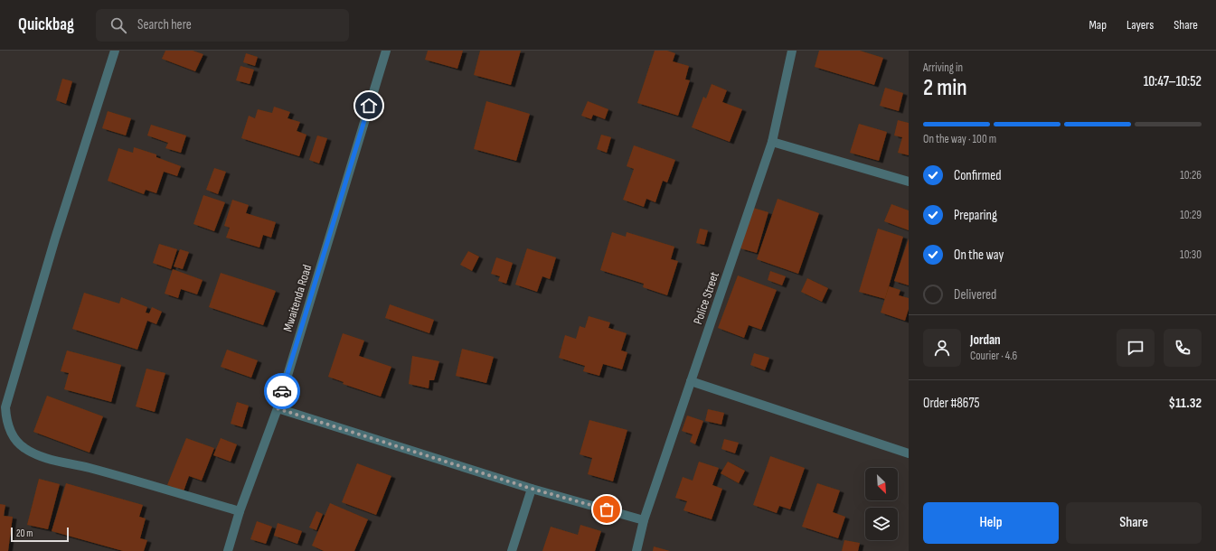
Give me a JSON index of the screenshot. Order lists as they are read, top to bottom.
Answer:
{
  "streets": {
    "street": ["Mwaitenda Road", "Police Street"]
  },
  "scale_bar": "20 m",
  "north": "bottom right",
  "page": {
    "header": "Quickbag",
    "search": "Search here",
    "nav": ["Map", "Layers", "Share"],
    "heading": ["2 min", "Arriving in", "10:47–10:52"],
    "panel": [
      "Jordan",
      "Courier · 4.6",
      "Order #8675",
      "$11.32"
    ],
    "bar": "On the way · 100 m",
    "list": [
      ["Confirmed", "10:26"],
      ["Preparing", "10:29"],
      ["On the way", "10:30"],
      "Delivered"
    ],
    "buttons": ["Help", "Share"],
    "scale": "20 m"
  }
}
